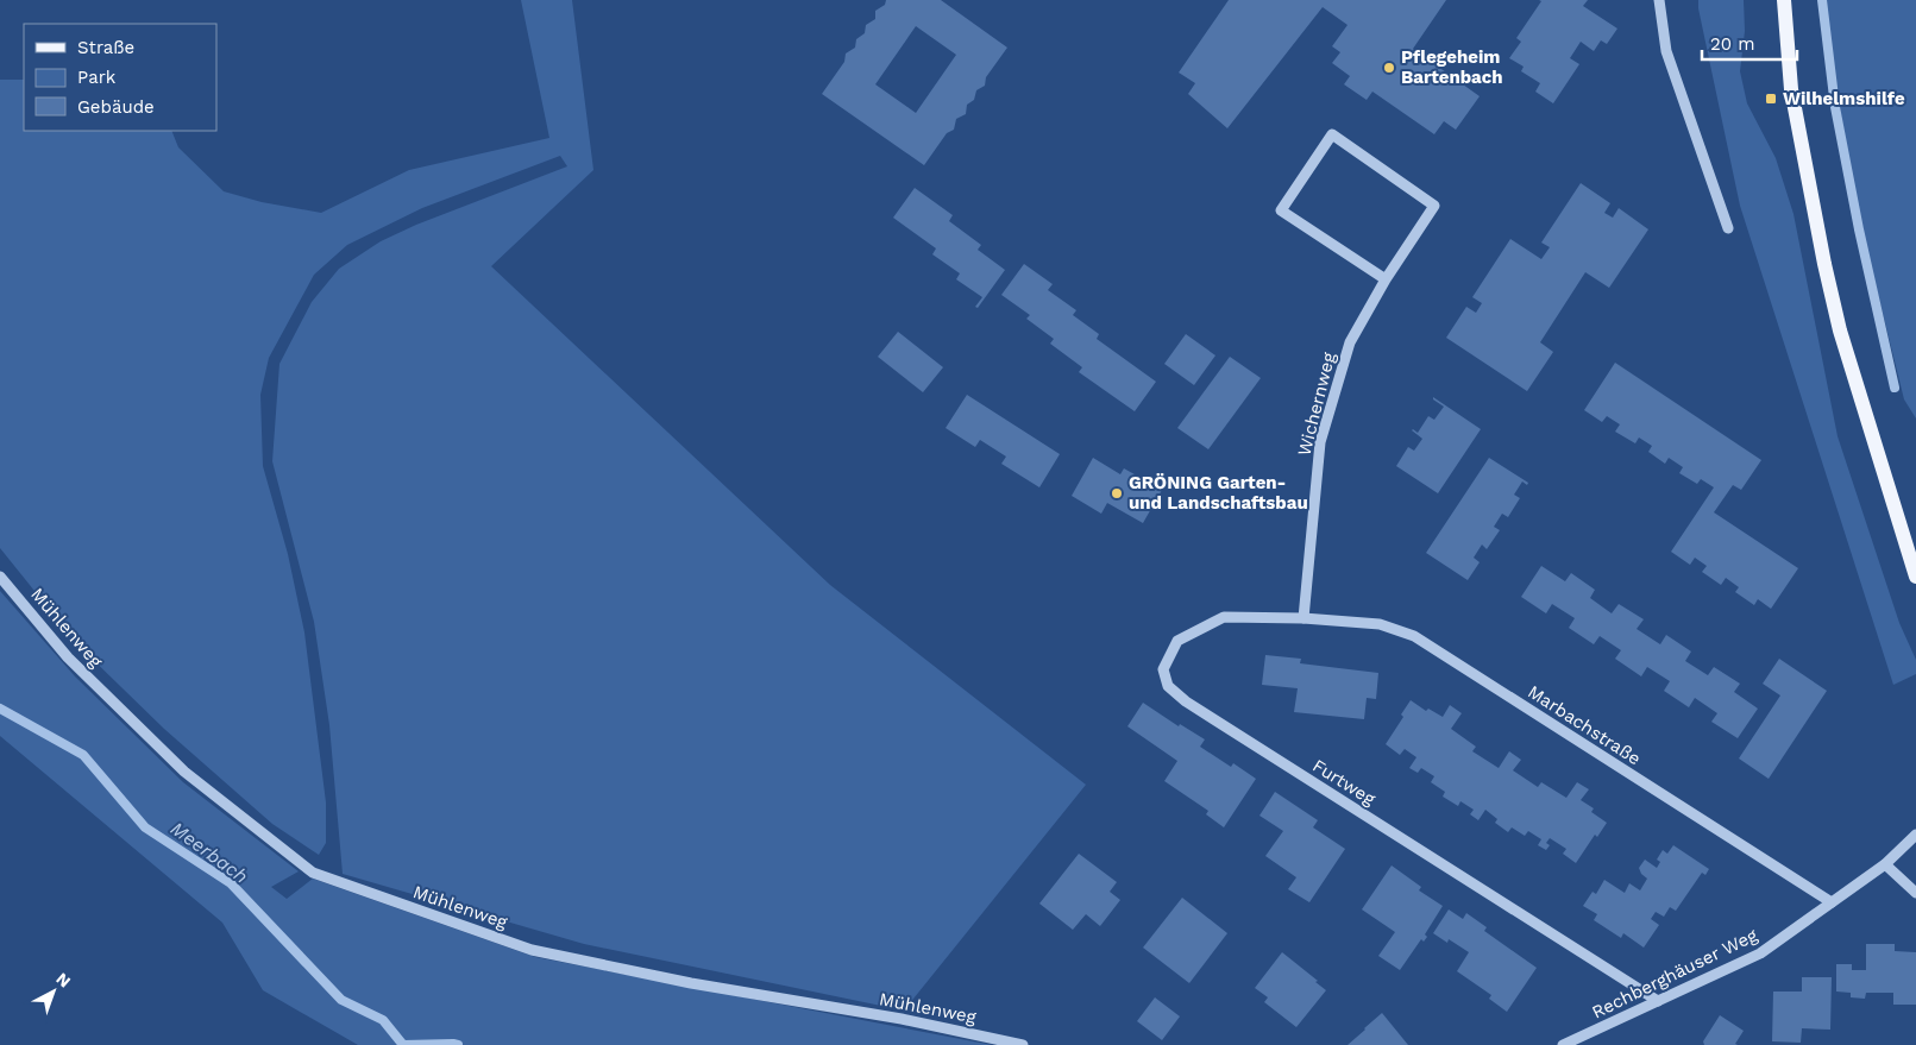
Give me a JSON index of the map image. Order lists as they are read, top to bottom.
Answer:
{
  "streets": {
    "street": [
      "Wichernweg",
      "Mühlenweg",
      "Marbachstraße",
      "Furtweg",
      "Rechberghäuser Weg"
    ]
  },
  "crossings": [
    ["Wichernweg", "Marbachstraße"],
    ["Wichernweg", "Furtweg"],
    ["Marbachstraße", "Furtweg"],
    ["Marbachstraße", "Rechberghäuser Weg"],
    ["Furtweg", "Rechberghäuser Weg"]
  ],
  "water": ["Meerbach"],
  "places": {
    "other": ["Pflegeheim Bartenbach", "GRÖNING Garten- und Landschaftsbau"],
    "transit": ["Wilhelmshilfe"]
  },
  "legend": ["Straße", "Park", "Gebäude"],
  "scale_bar": "20 m",
  "north": "top right"
}
